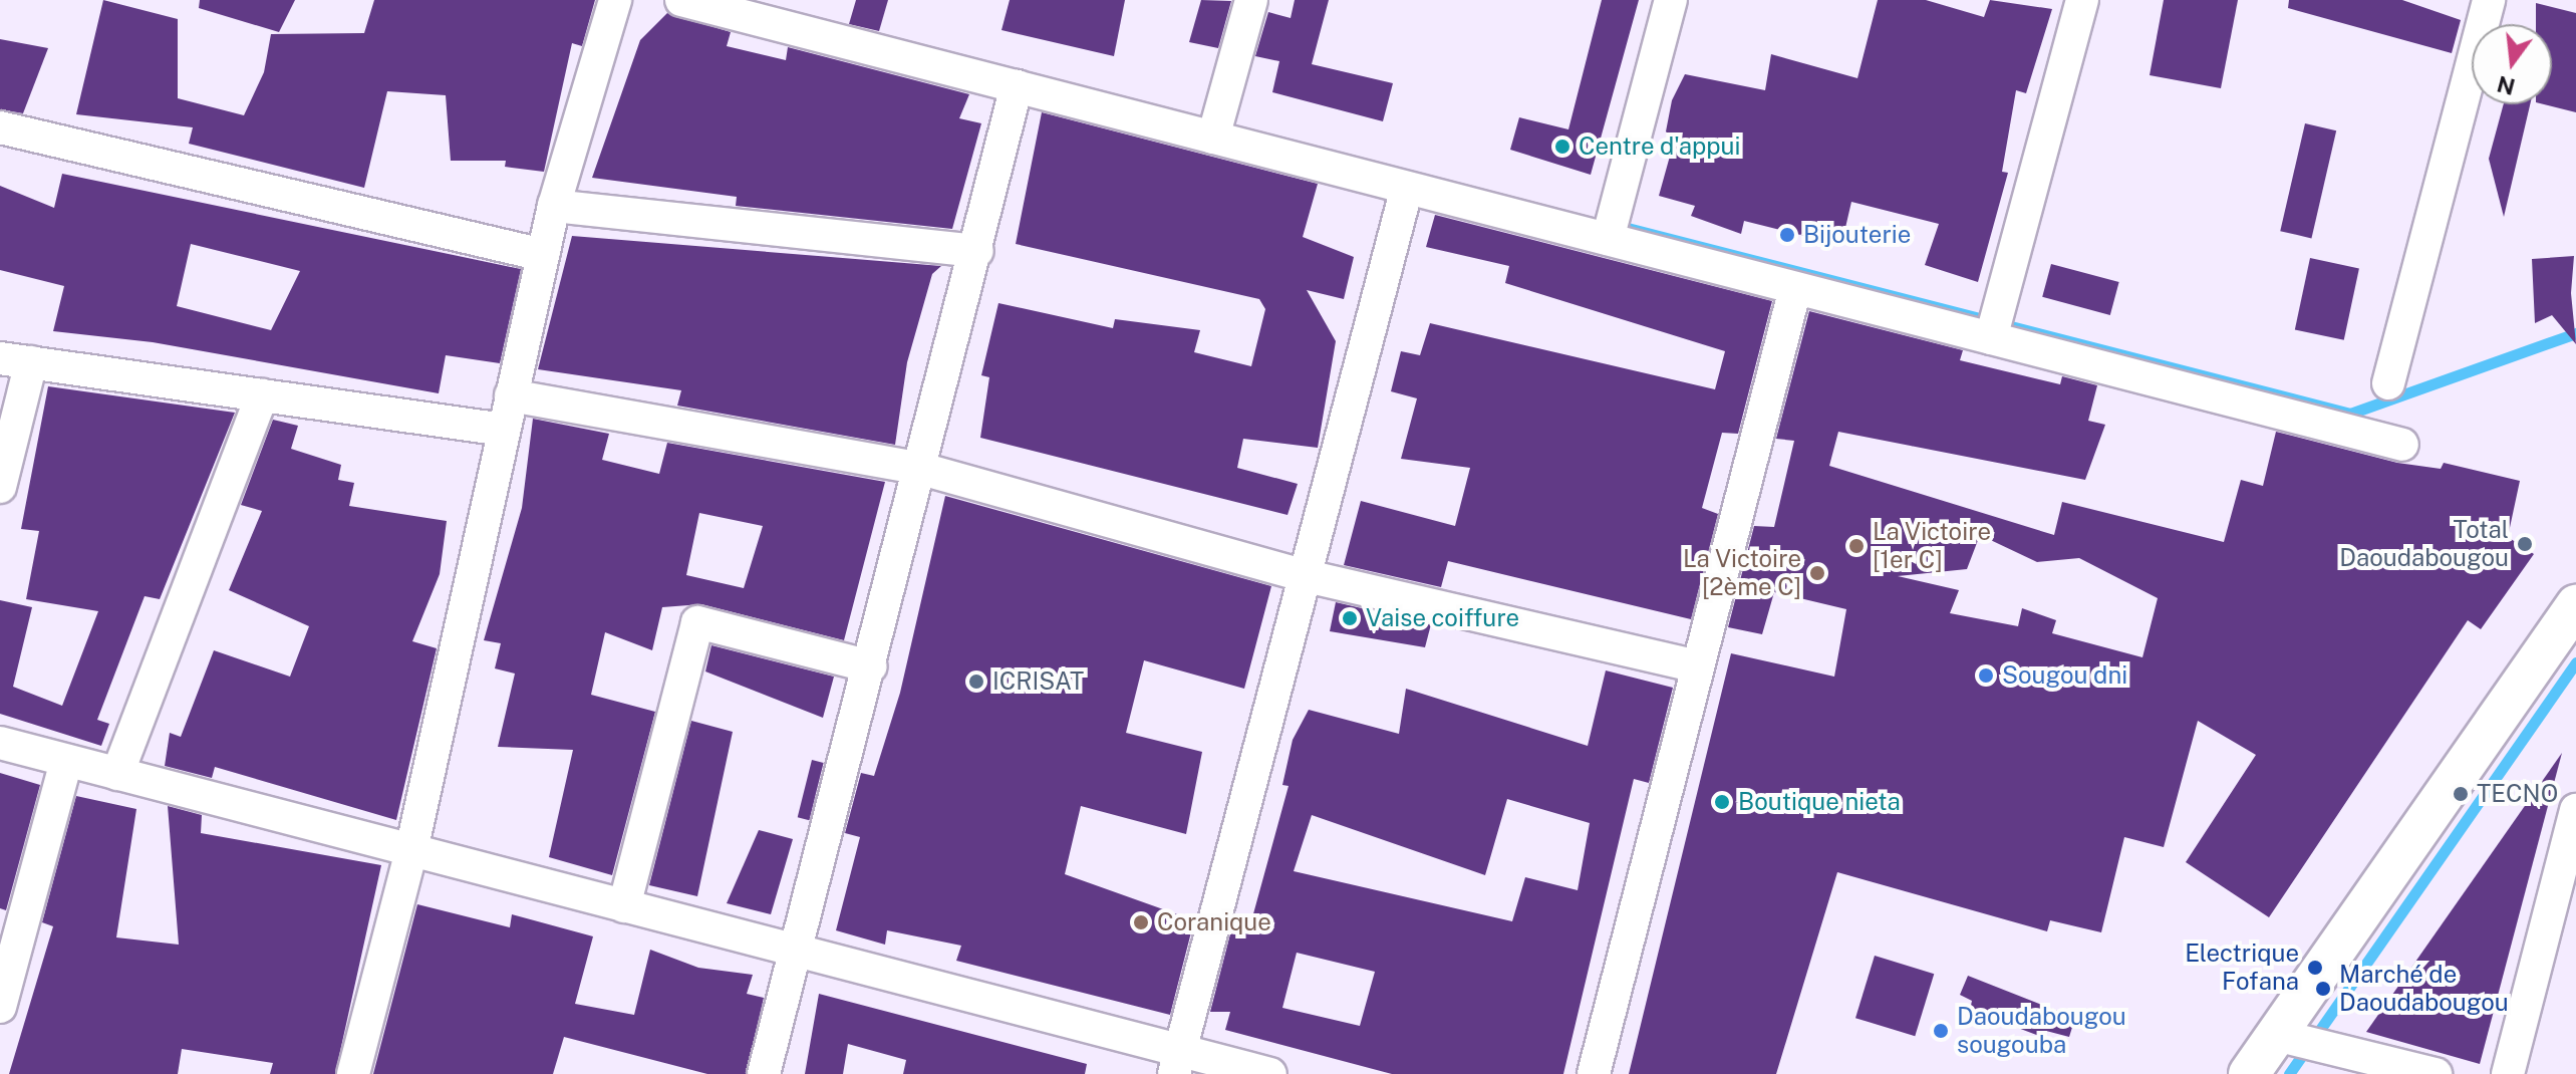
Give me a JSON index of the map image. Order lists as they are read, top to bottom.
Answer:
{
  "places": [
    "Centre d'appui",
    "Bijouterie",
    "Total Daoudabougou",
    "La Victoire [1er C]",
    "La Victoire [2ème C]",
    "Vaise coiffure",
    "Sougou dni",
    "ICRISAT",
    "TECNO",
    "Boutique nieta",
    "Coranique",
    "Electrique Fofana",
    "Marché de Daoudabougou",
    "Daoudabougou sougouba"
  ],
  "north": "bottom"
}
